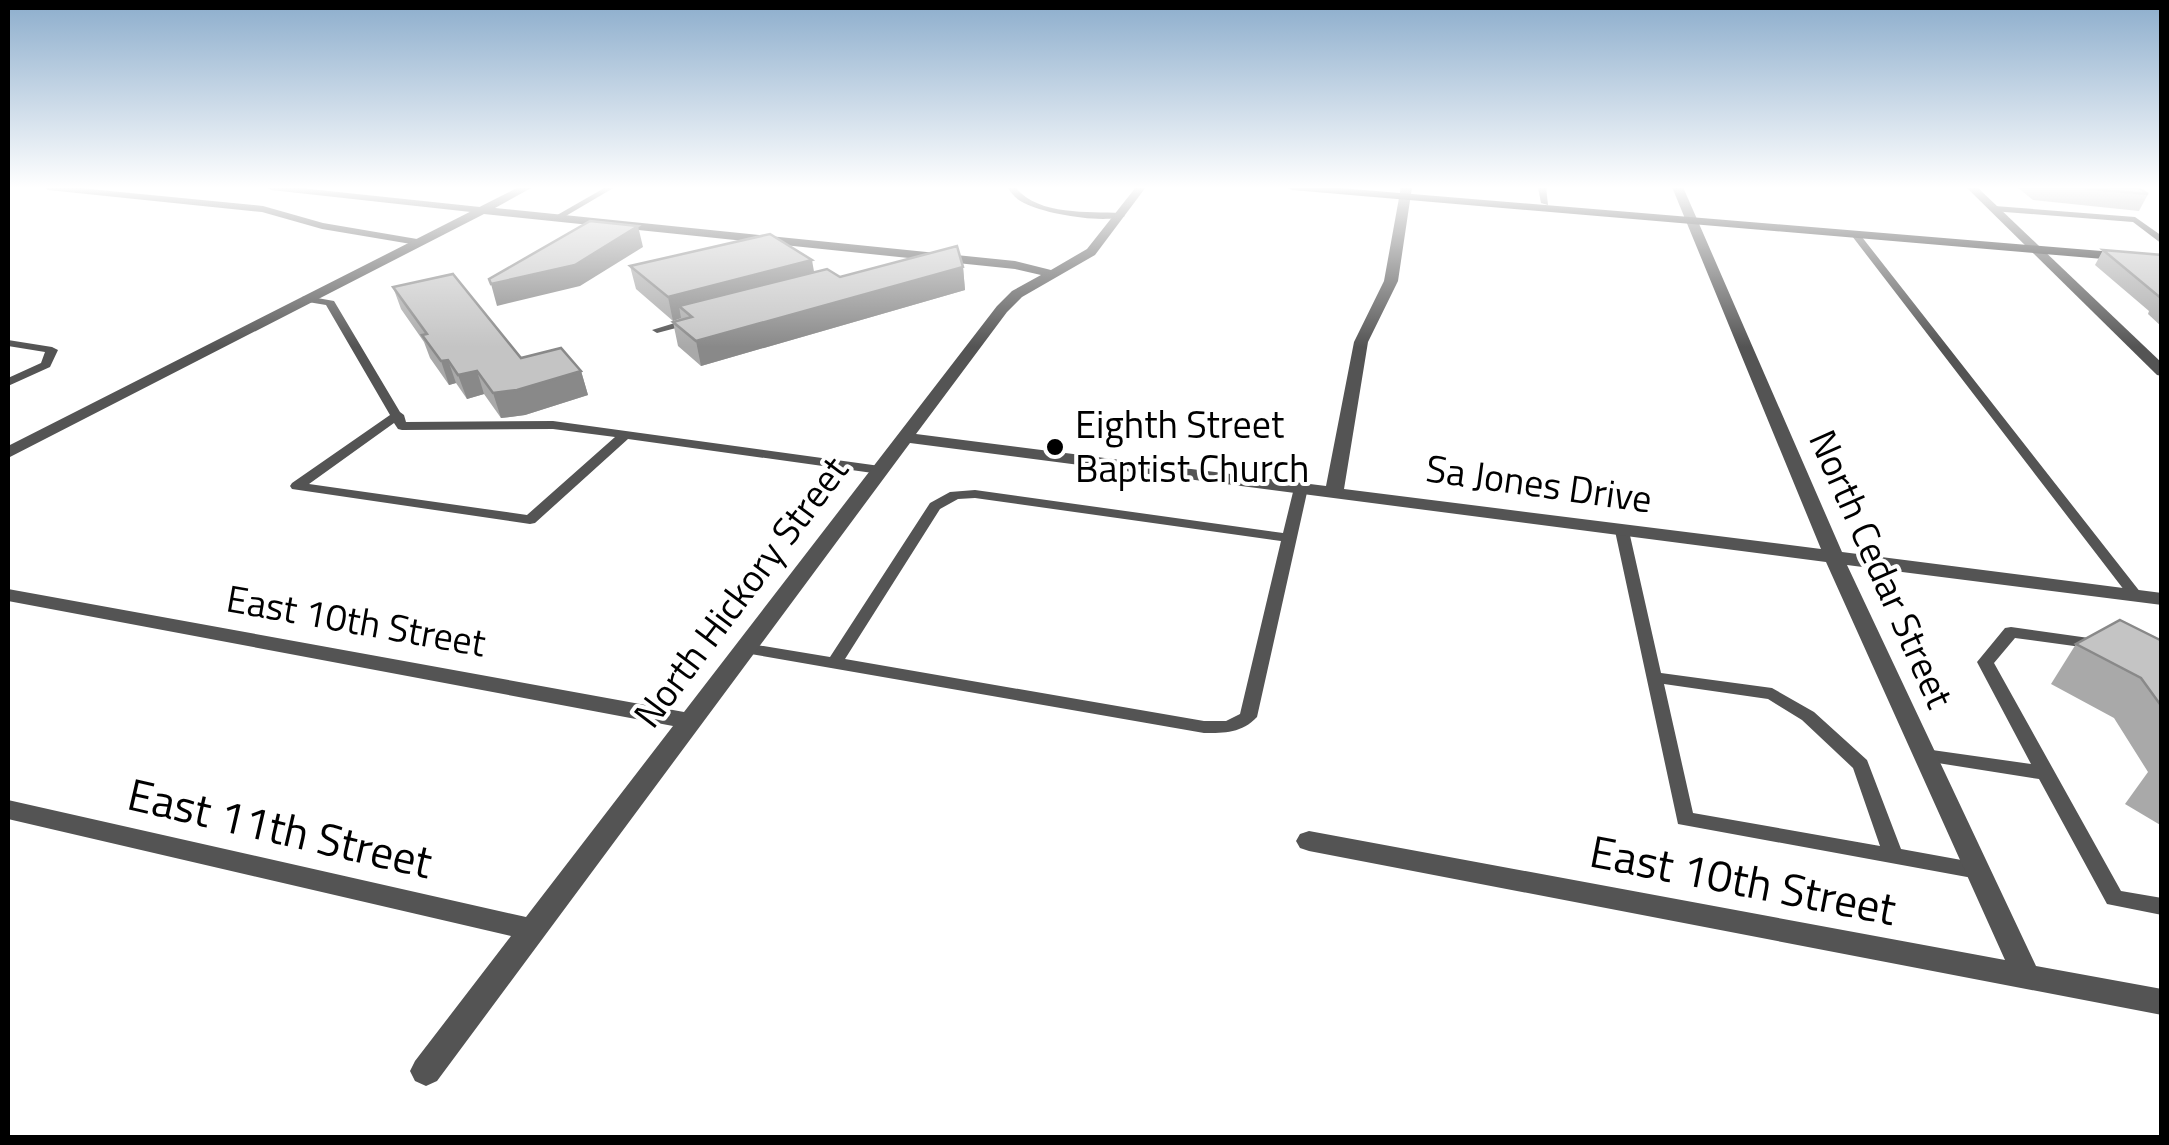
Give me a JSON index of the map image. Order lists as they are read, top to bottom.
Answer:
{
  "streets": {
    "street": [
      "Sa Jones Drive",
      "North Cedar Street",
      "North Hickory Street",
      "East 10th Street",
      "East 11th Street"
    ]
  },
  "crossings": [
    ["Sa Jones Drive", "North Cedar Street"],
    ["Sa Jones Drive", "North Hickory Street"],
    ["North Cedar Street", "East 10th Street"],
    ["North Hickory Street", "East 10th Street"],
    ["North Hickory Street", "East 11th Street"]
  ],
  "places": ["Eighth Street Baptist Church"]
}
